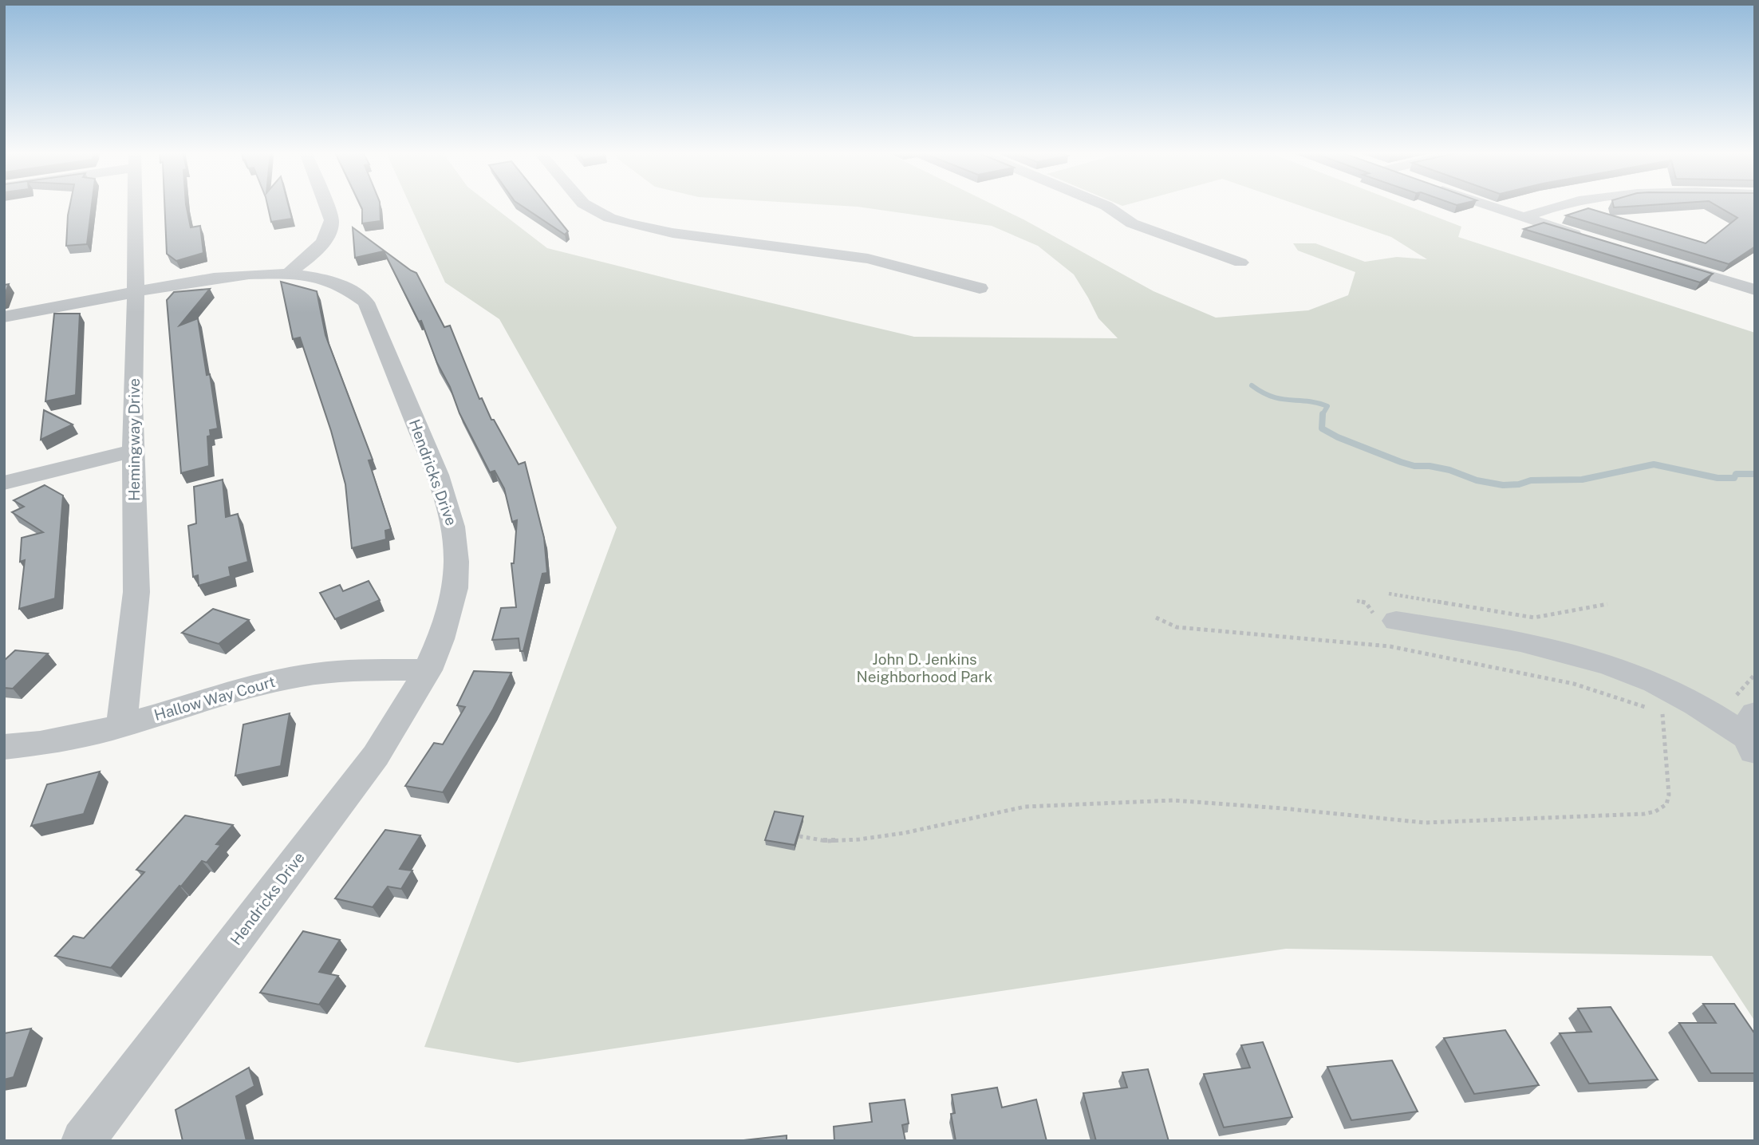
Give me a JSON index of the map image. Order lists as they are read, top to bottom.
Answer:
{
  "streets": {
    "street": ["Hemingway Drive", "Hendricks Drive", "Hallow Way Court"]
  },
  "crossings": [
    ["Hemingway Drive", "Hendricks Drive"],
    ["Hemingway Drive", "Hallow Way Court"],
    ["Hendricks Drive", "Hallow Way Court"]
  ],
  "parks": ["John D. Jenkins Neighborhood Park"]
}
